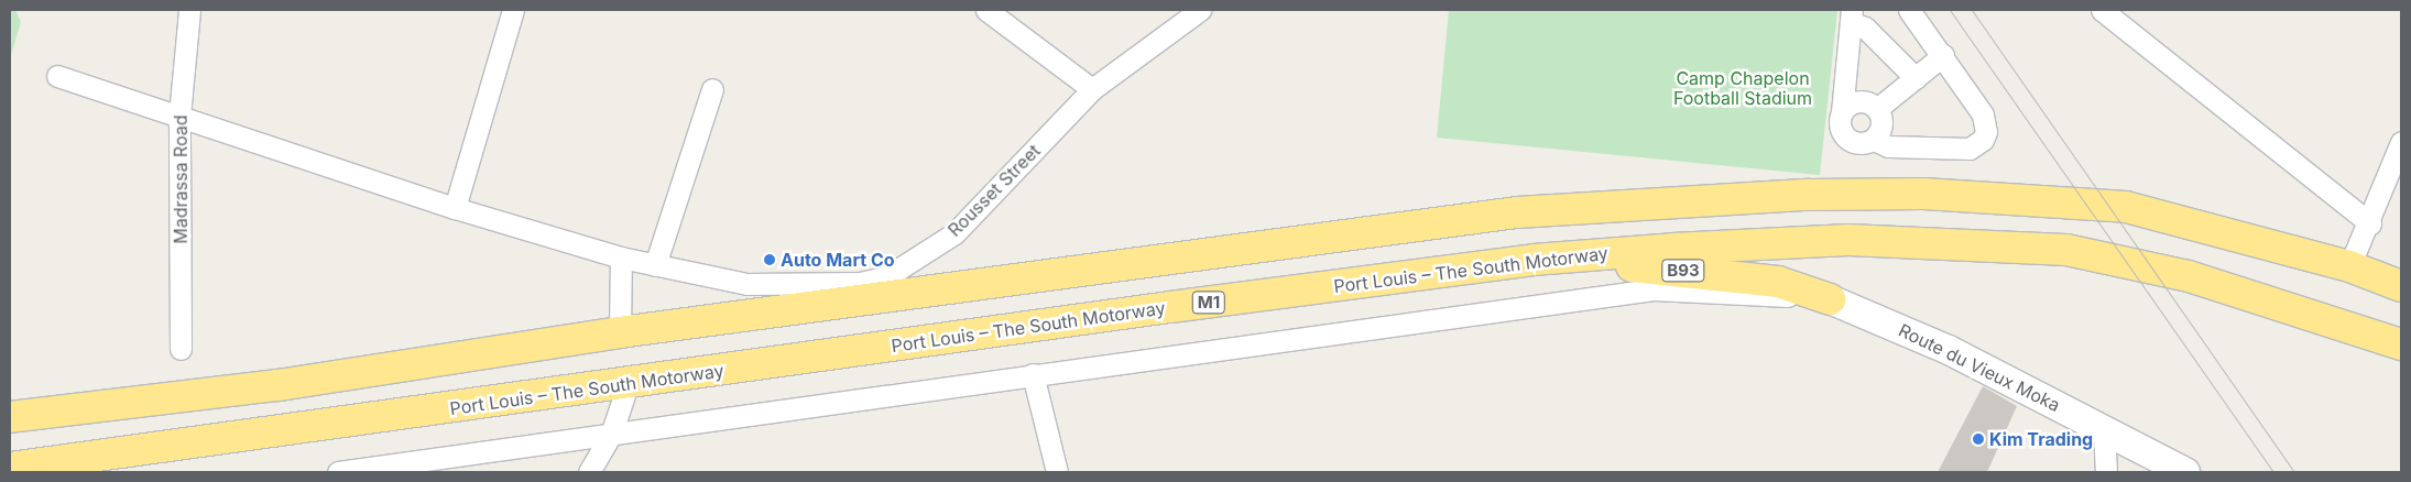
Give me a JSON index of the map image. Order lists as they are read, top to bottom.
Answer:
{
  "streets": {
    "highway": ["Port Louis – The South Motorway", "B93", "M1"],
    "main road": ["Route du Vieux Moka"],
    "street": ["Madrassa Road", "Rousset Street"]
  },
  "crossings": [
    ["Madrassa Road", "Rousset Street"],
    ["Port Louis – The South Motorway", "B93"],
    ["B93", "Route du Vieux Moka"]
  ],
  "parks": ["Camp Chapelon Football Stadium"],
  "places": ["Auto Mart Co", "Kim Trading"]
}
